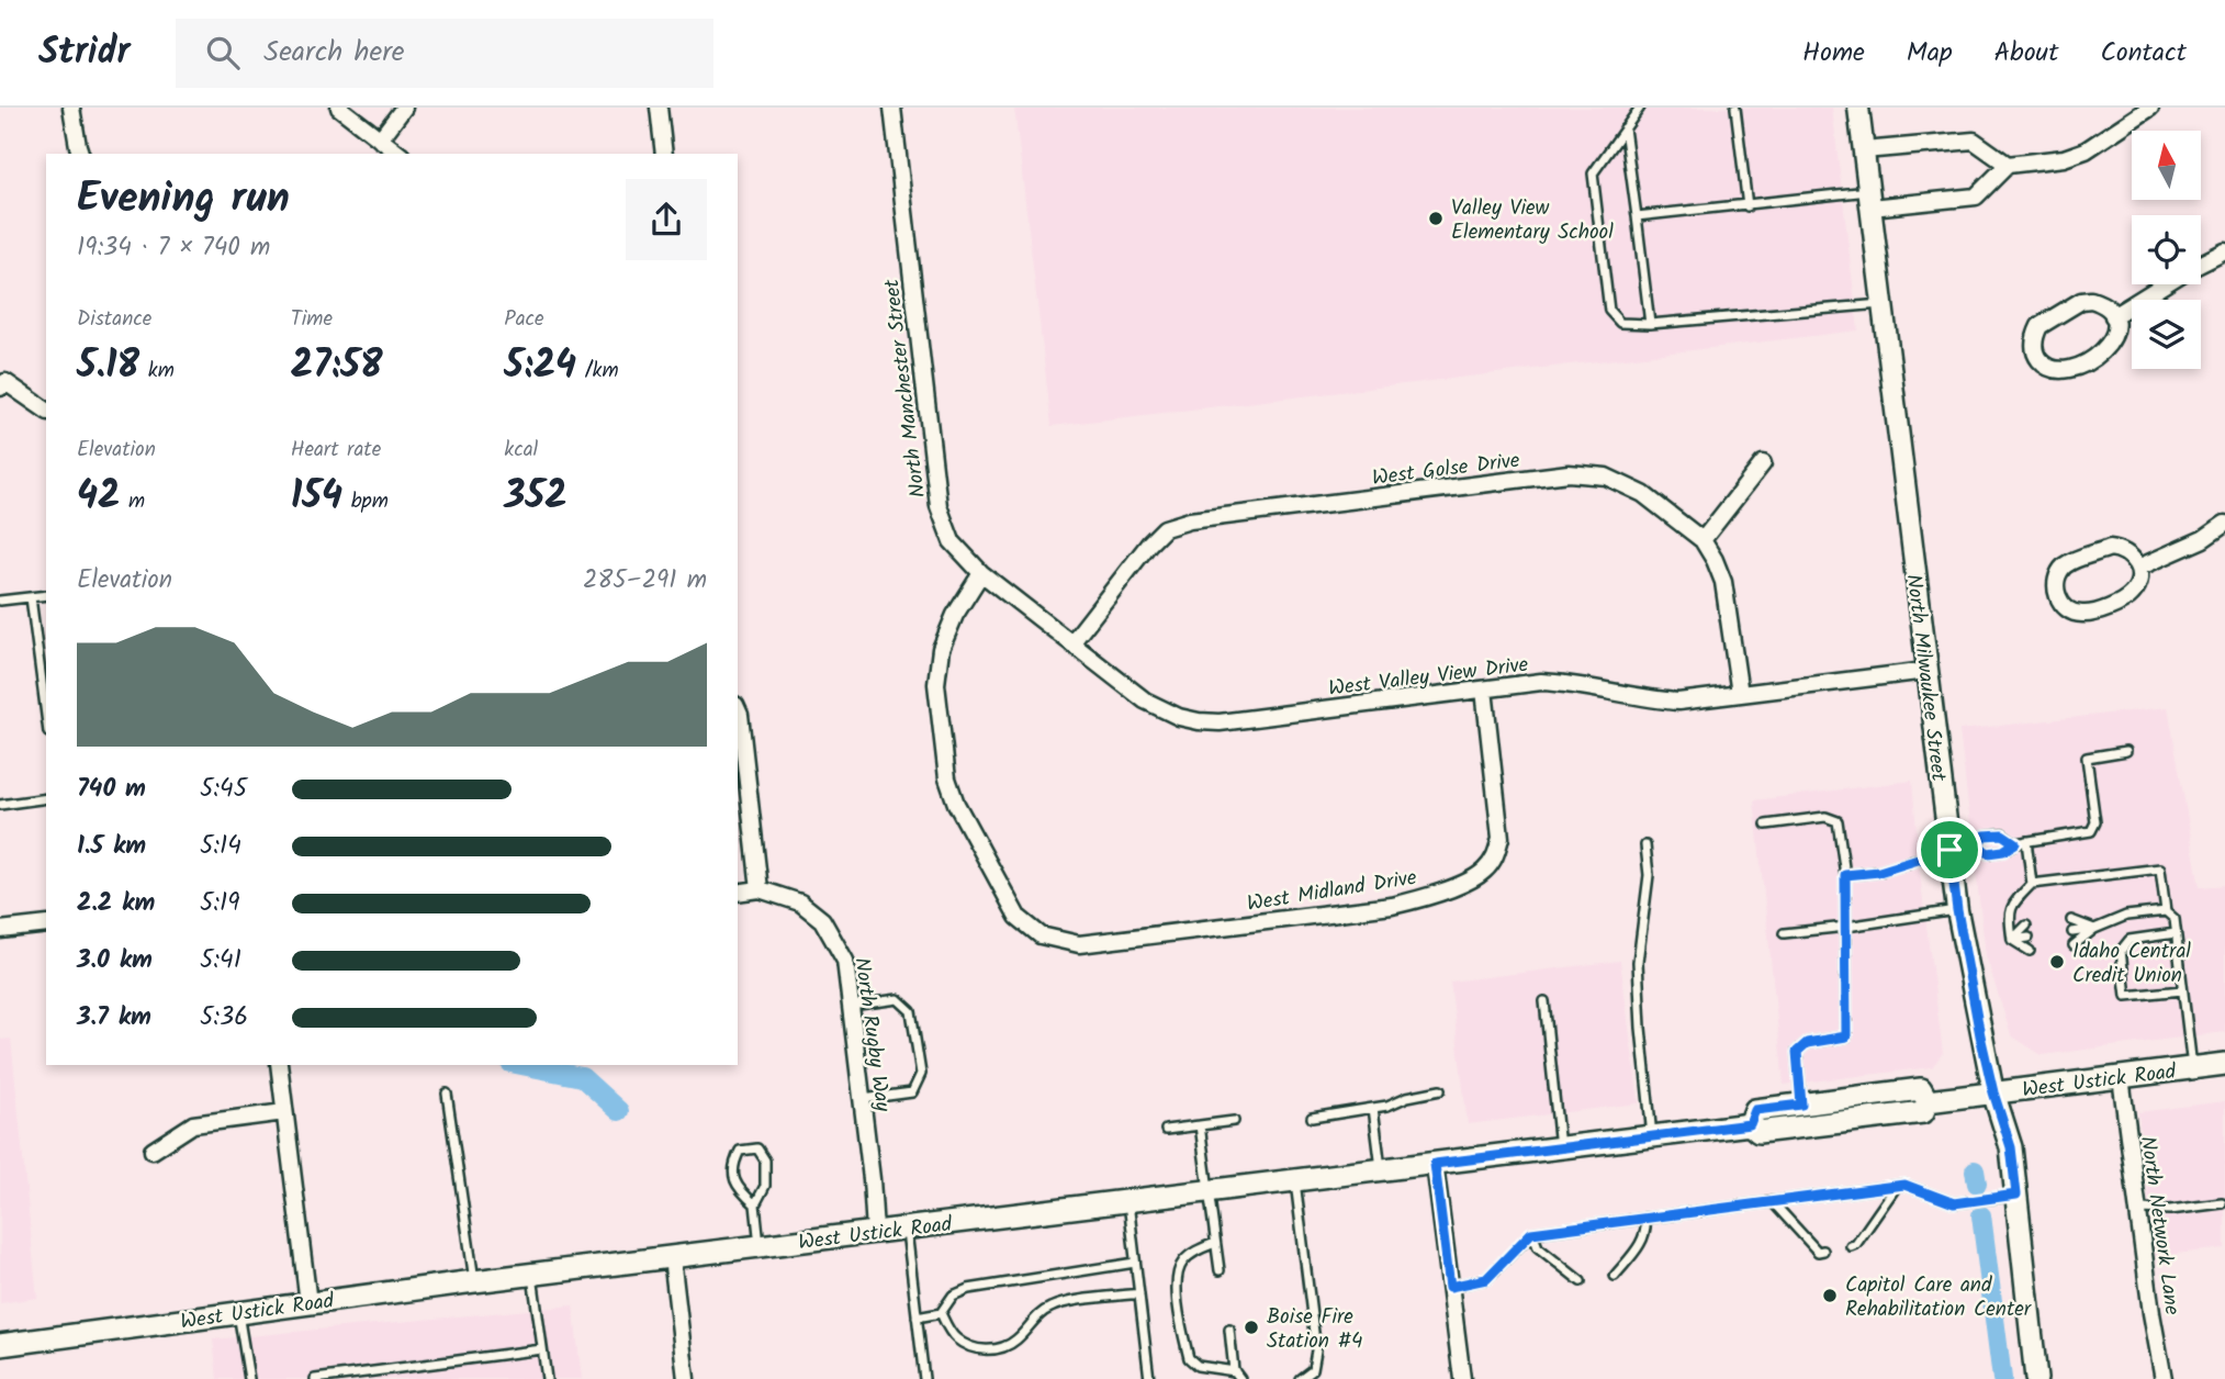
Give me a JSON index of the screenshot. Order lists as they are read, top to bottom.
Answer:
{
  "streets": {
    "main road": ["North Milwaukee Street", "West Ustick Road"],
    "street": [
      "North Manchester Street",
      "West Golse Drive",
      "West Valley View Drive",
      "West Midland Drive",
      "North Rugby Way",
      "North Network Lane"
    ]
  },
  "crossings": [
    ["North Manchester Street", "West Valley View Drive"],
    ["North Manchester Street", "West Midland Drive"],
    ["West Golse Drive", "West Valley View Drive"],
    ["West Valley View Drive", "North Milwaukee Street"],
    ["West Valley View Drive", "West Midland Drive"],
    ["North Milwaukee Street", "West Ustick Road"],
    ["North Rugby Way", "West Ustick Road"],
    ["West Ustick Road", "North Network Lane"]
  ],
  "places": [
    "Valley View Elementary School",
    "Idaho Central Credit Union",
    "Capitol Care and Rehabilitation Center",
    "Boise Fire Station #4"
  ],
  "north": "top",
  "page": {
    "header": "Stridr",
    "search": "Search here",
    "nav": [
      "Home",
      "Map",
      "About",
      "Contact"
    ],
    "heading": ["Evening run", "19:34 · 7 × 740 m"],
    "stats": [
      ["Distance", "5.18 km"],
      ["Time", "27:58"],
      ["Pace", "5:24 /km"],
      ["Elevation", "42 m"],
      ["Heart rate", "154 bpm"],
      ["kcal", "352"]
    ],
    "chart": ["Elevation", "285–291 m"],
    "list": [
      {
        "name": "740 m",
        "note": "5:45"
      },
      {
        "name": "1.5 km",
        "note": "5:14"
      },
      {
        "name": "2.2 km",
        "note": "5:19"
      },
      {
        "name": "3.0 km",
        "note": "5:41"
      },
      {
        "name": "3.7 km",
        "note": "5:36"
      }
    ]
  }
}
